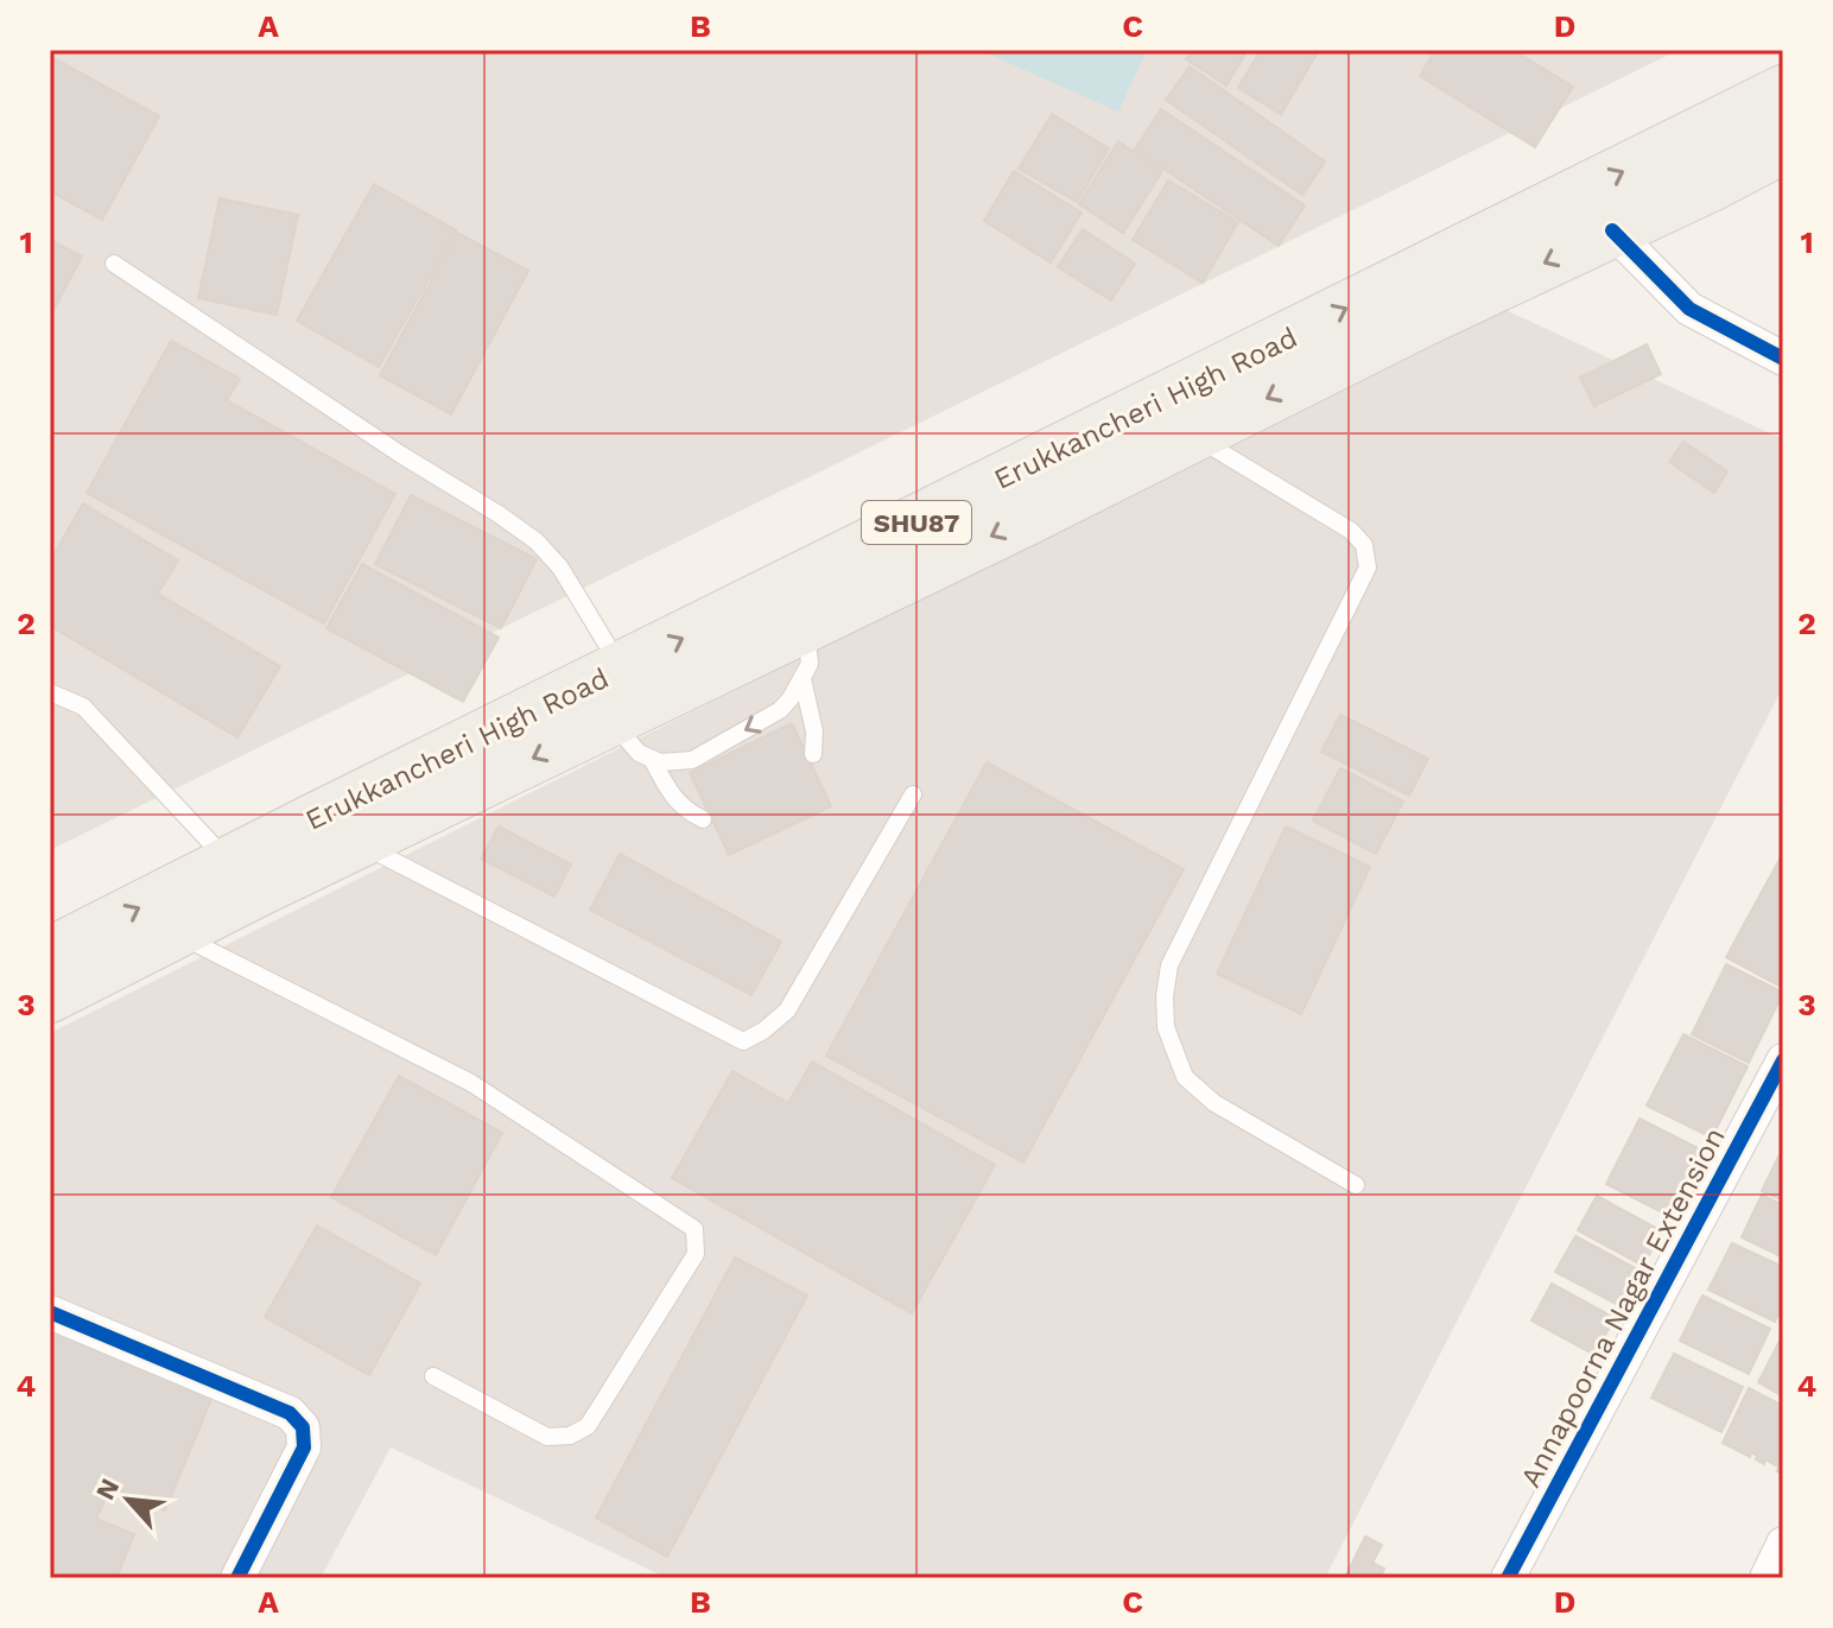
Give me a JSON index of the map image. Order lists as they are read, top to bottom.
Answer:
{
  "streets": {
    "main road": ["Erukkancheri High Road", "SHU87"],
    "street": ["Annapoorna Nagar Extension"]
  },
  "north": "top left",
  "grid": {
    "columns": [
      "A",
      "B",
      "C",
      "D"
    ],
    "rows": [
      "1",
      "2",
      "3",
      "4"
    ]
  }
}
